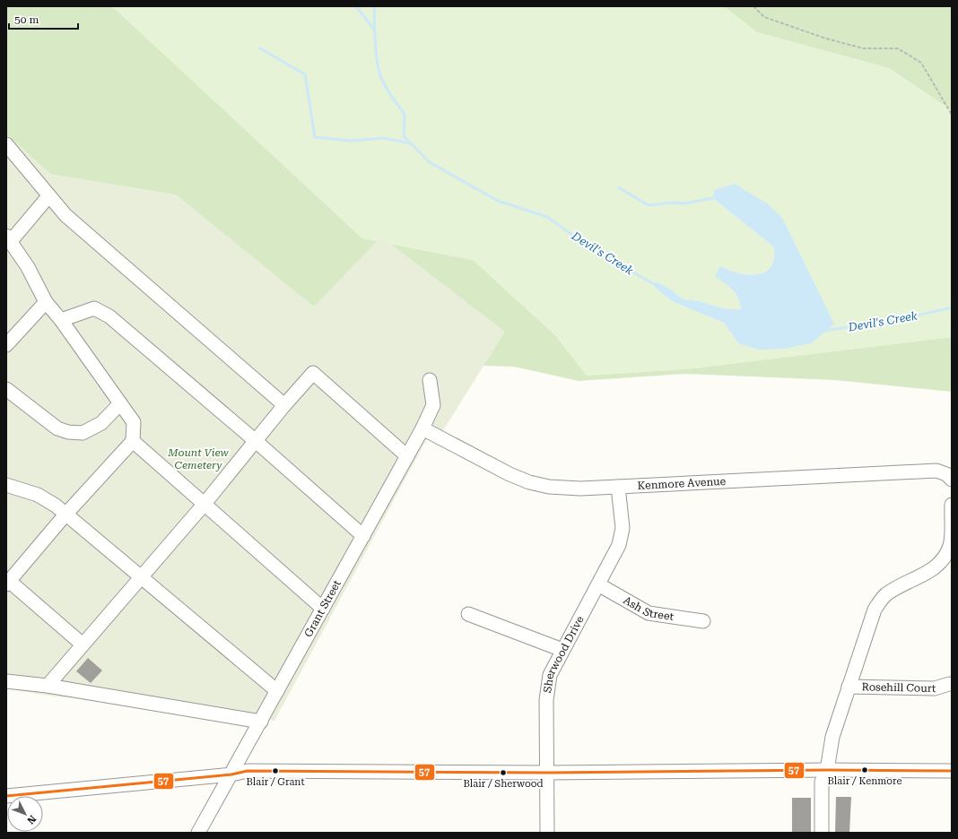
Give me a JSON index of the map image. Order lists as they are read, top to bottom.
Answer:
{
  "streets": {
    "street": [
      "Kenmore Avenue",
      "Ash Street",
      "Grant Street",
      "Sherwood Drive",
      "Rosehill Court"
    ]
  },
  "crossings": [
    ["Kenmore Avenue", "Grant Street"],
    ["Kenmore Avenue", "Sherwood Drive"],
    ["Ash Street", "Sherwood Drive"]
  ],
  "water": ["Devil's Creek"],
  "parks": ["Mount View Cemetery"],
  "places": ["Blair / Kenmore", "Blair / Grant", "Blair / Sherwood"],
  "lines": ["transit line 57"],
  "scale_bar": "50 m",
  "north": "bottom right"
}
